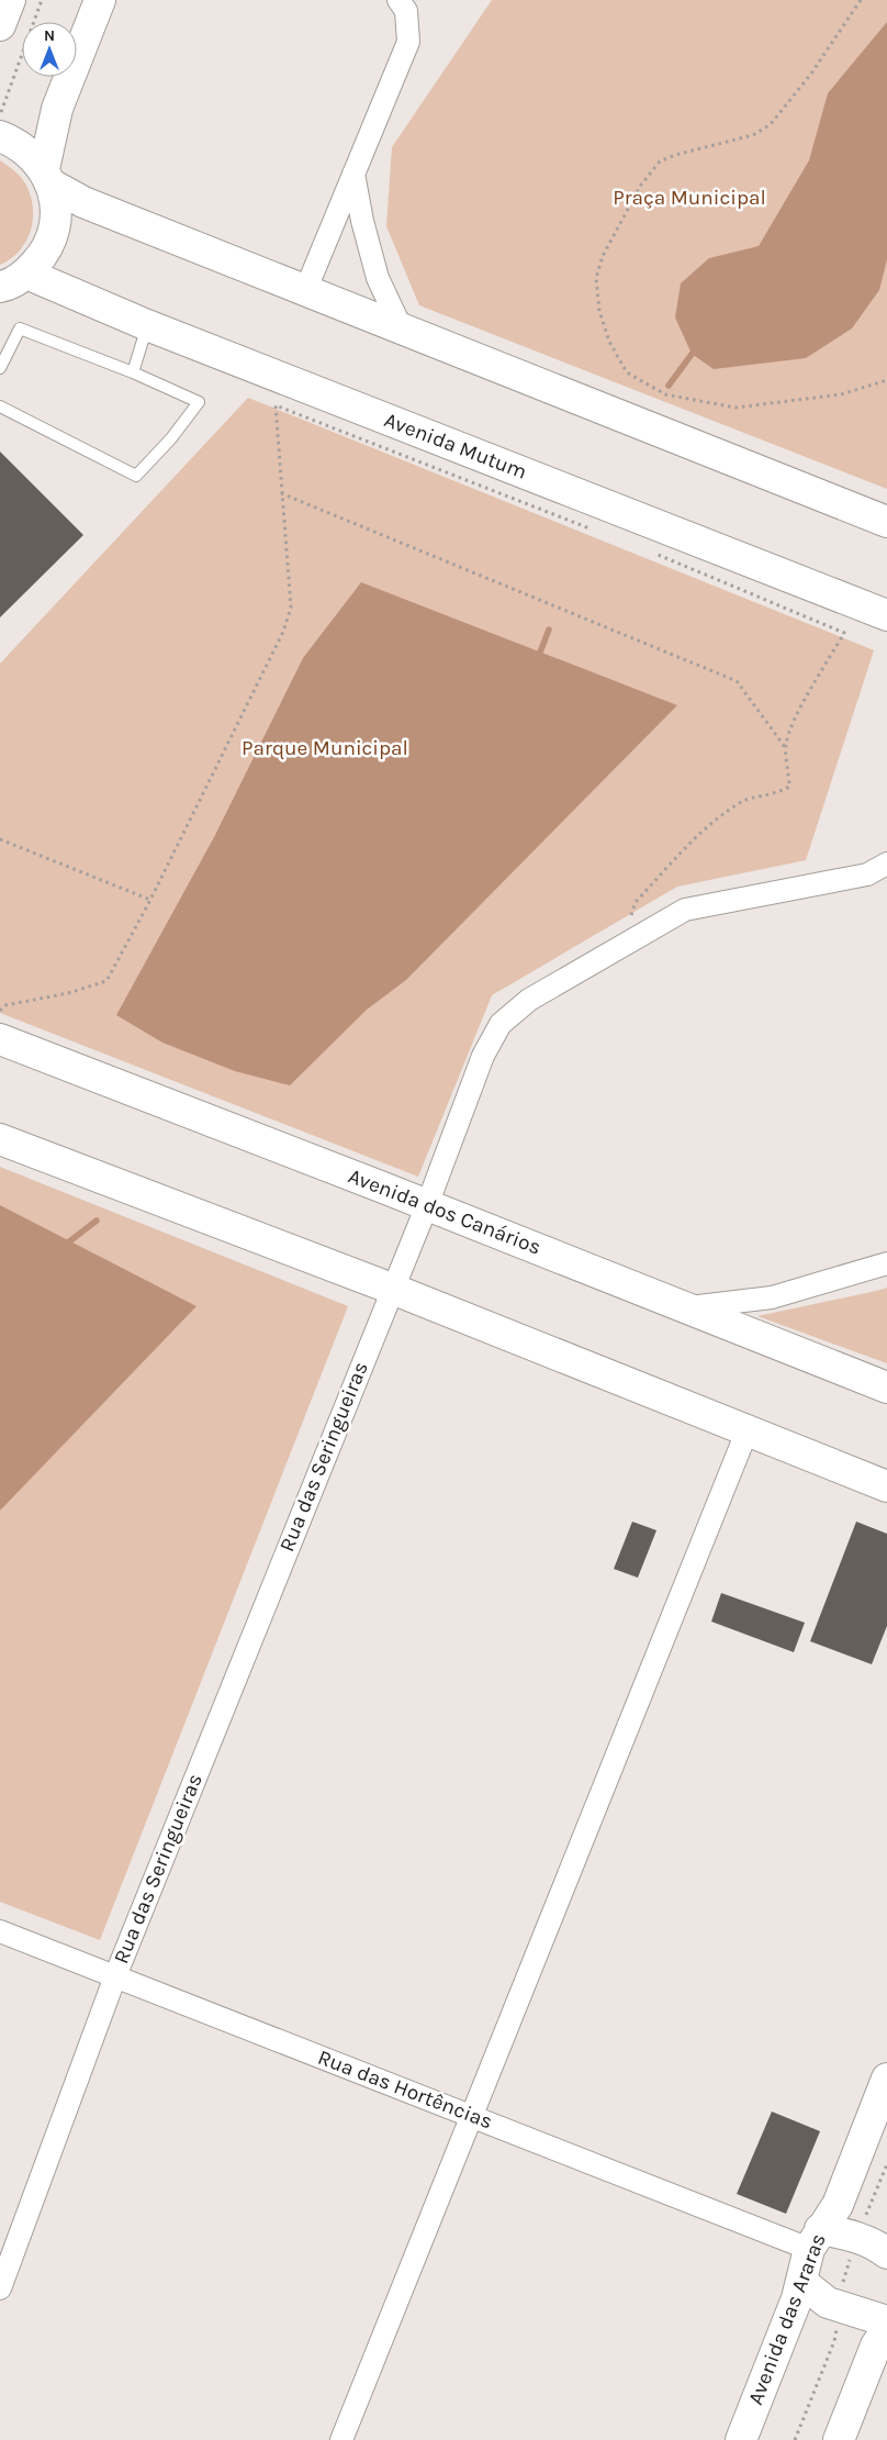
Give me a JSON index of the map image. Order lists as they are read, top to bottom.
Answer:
{
  "streets": {
    "street": [
      "Avenida Mutum",
      "Avenida dos Canários",
      "Rua das Seringueiras",
      "Rua das Hortências",
      "Avenida das Araras"
    ]
  },
  "crossings": [
    ["Avenida dos Canários", "Rua das Seringueiras"],
    ["Rua das Seringueiras", "Rua das Hortências"],
    ["Rua das Hortências", "Avenida das Araras"]
  ],
  "parks": ["Praça Municipal", "Parque Municipal"],
  "north": "top"
}
